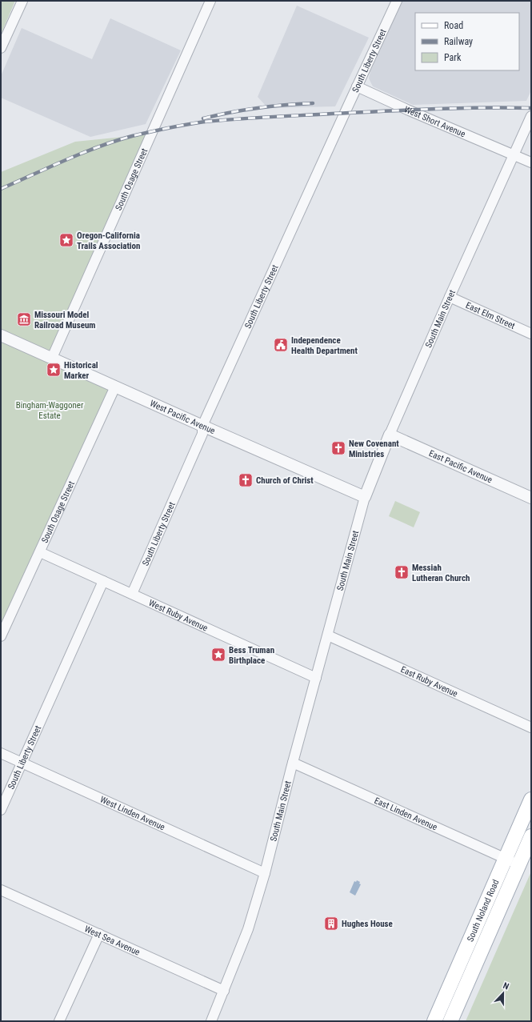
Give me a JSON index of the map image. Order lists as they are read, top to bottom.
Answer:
{
  "streets": {
    "main road": ["South Noland Road"],
    "street": [
      "South Liberty Street",
      "West Short Avenue",
      "South Osage Street",
      "East Elm Street",
      "South Main Street",
      "West Pacific Avenue",
      "East Pacific Avenue",
      "West Ruby Avenue",
      "East Ruby Avenue",
      "West Linden Avenue",
      "East Linden Avenue",
      "West Sea Avenue"
    ]
  },
  "crossings": [
    ["South Liberty Street", "West Short Avenue"],
    ["South Liberty Street", "West Pacific Avenue"],
    ["South Liberty Street", "West Ruby Avenue"],
    ["South Liberty Street", "West Linden Avenue"],
    ["West Short Avenue", "South Main Street"],
    ["South Osage Street", "West Pacific Avenue"],
    ["South Osage Street", "West Ruby Avenue"],
    ["East Elm Street", "South Main Street"],
    ["South Main Street", "West Pacific Avenue"],
    ["South Main Street", "East Pacific Avenue"],
    ["South Main Street", "West Ruby Avenue"],
    ["South Main Street", "East Ruby Avenue"],
    ["South Main Street", "West Linden Avenue"],
    ["South Main Street", "East Linden Avenue"],
    ["South Main Street", "West Sea Avenue"],
    ["East Linden Avenue", "South Noland Road"]
  ],
  "parks": ["Bingham-Waggoner Estate"],
  "places": {
    "place": ["Oregon-California Trails Association", "Historical Marker", "Bess Truman Birthplace"],
    "museum": ["Missouri Model Railroad Museum"],
    "public building": ["Independence Health Department"],
    "church": ["New Covenant Ministries", "Church of Christ", "Messiah Lutheran Church"],
    "building": ["Hughes House"]
  },
  "legend": ["Road", "Railway", "Park"],
  "north": "top"
}
